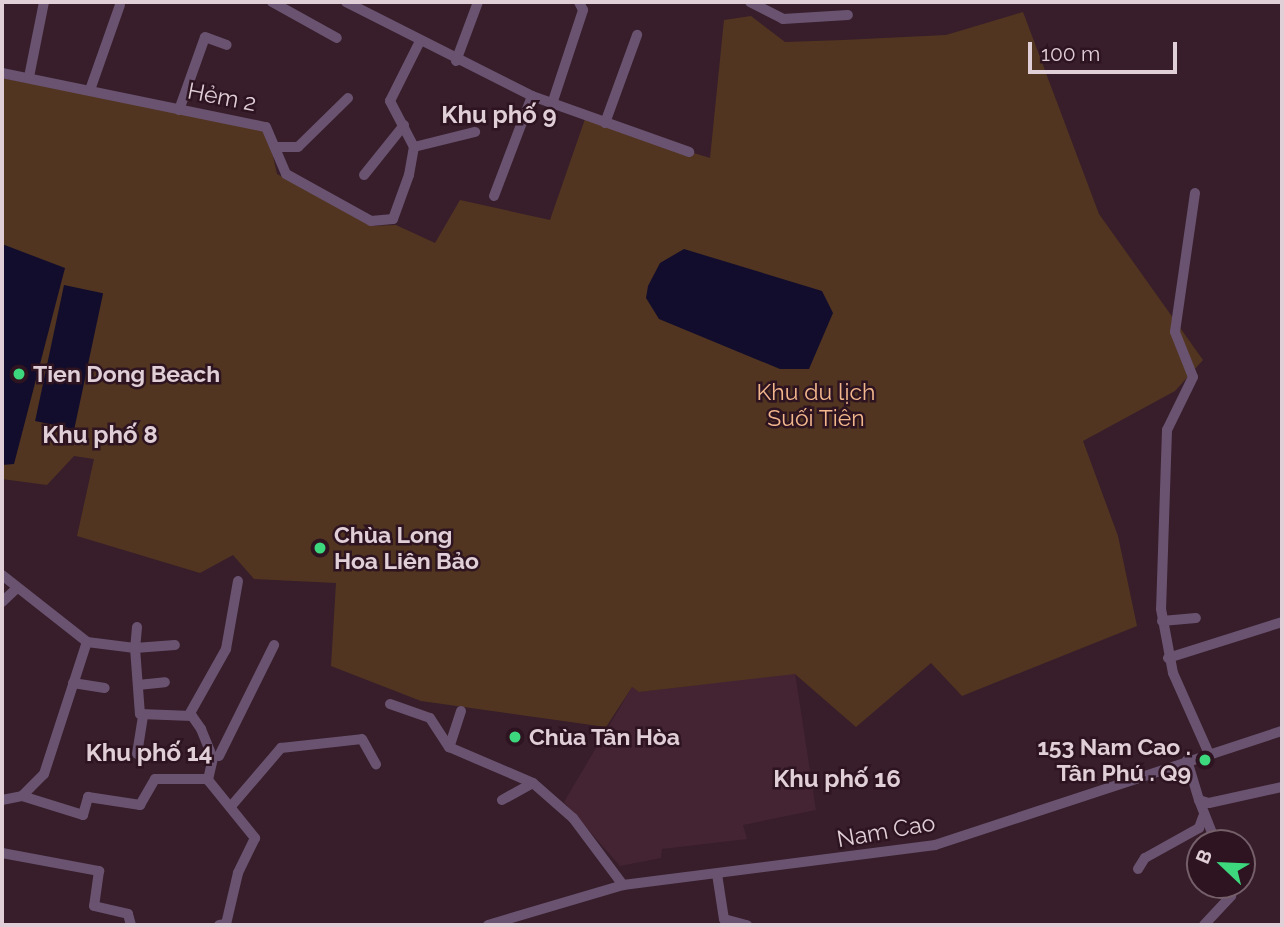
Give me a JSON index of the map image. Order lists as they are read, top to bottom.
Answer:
{
  "streets": {
    "street": ["Hẻm 2", "Nam Cao"]
  },
  "districts": [
    "Khu phố 9",
    "Khu phố 8",
    "Khu phố 14",
    "Khu phố 16"
  ],
  "parks": ["Khu du lịch Suối Tiên"],
  "places": [
    "Tien Dong Beach",
    "Chùa Long Hoa Liên Bảo",
    "Chùa Tân Hòa",
    "153 Nam Cao . Tân Phú . Q9"
  ],
  "scale_bar": "100 m",
  "north": "top left"
}
